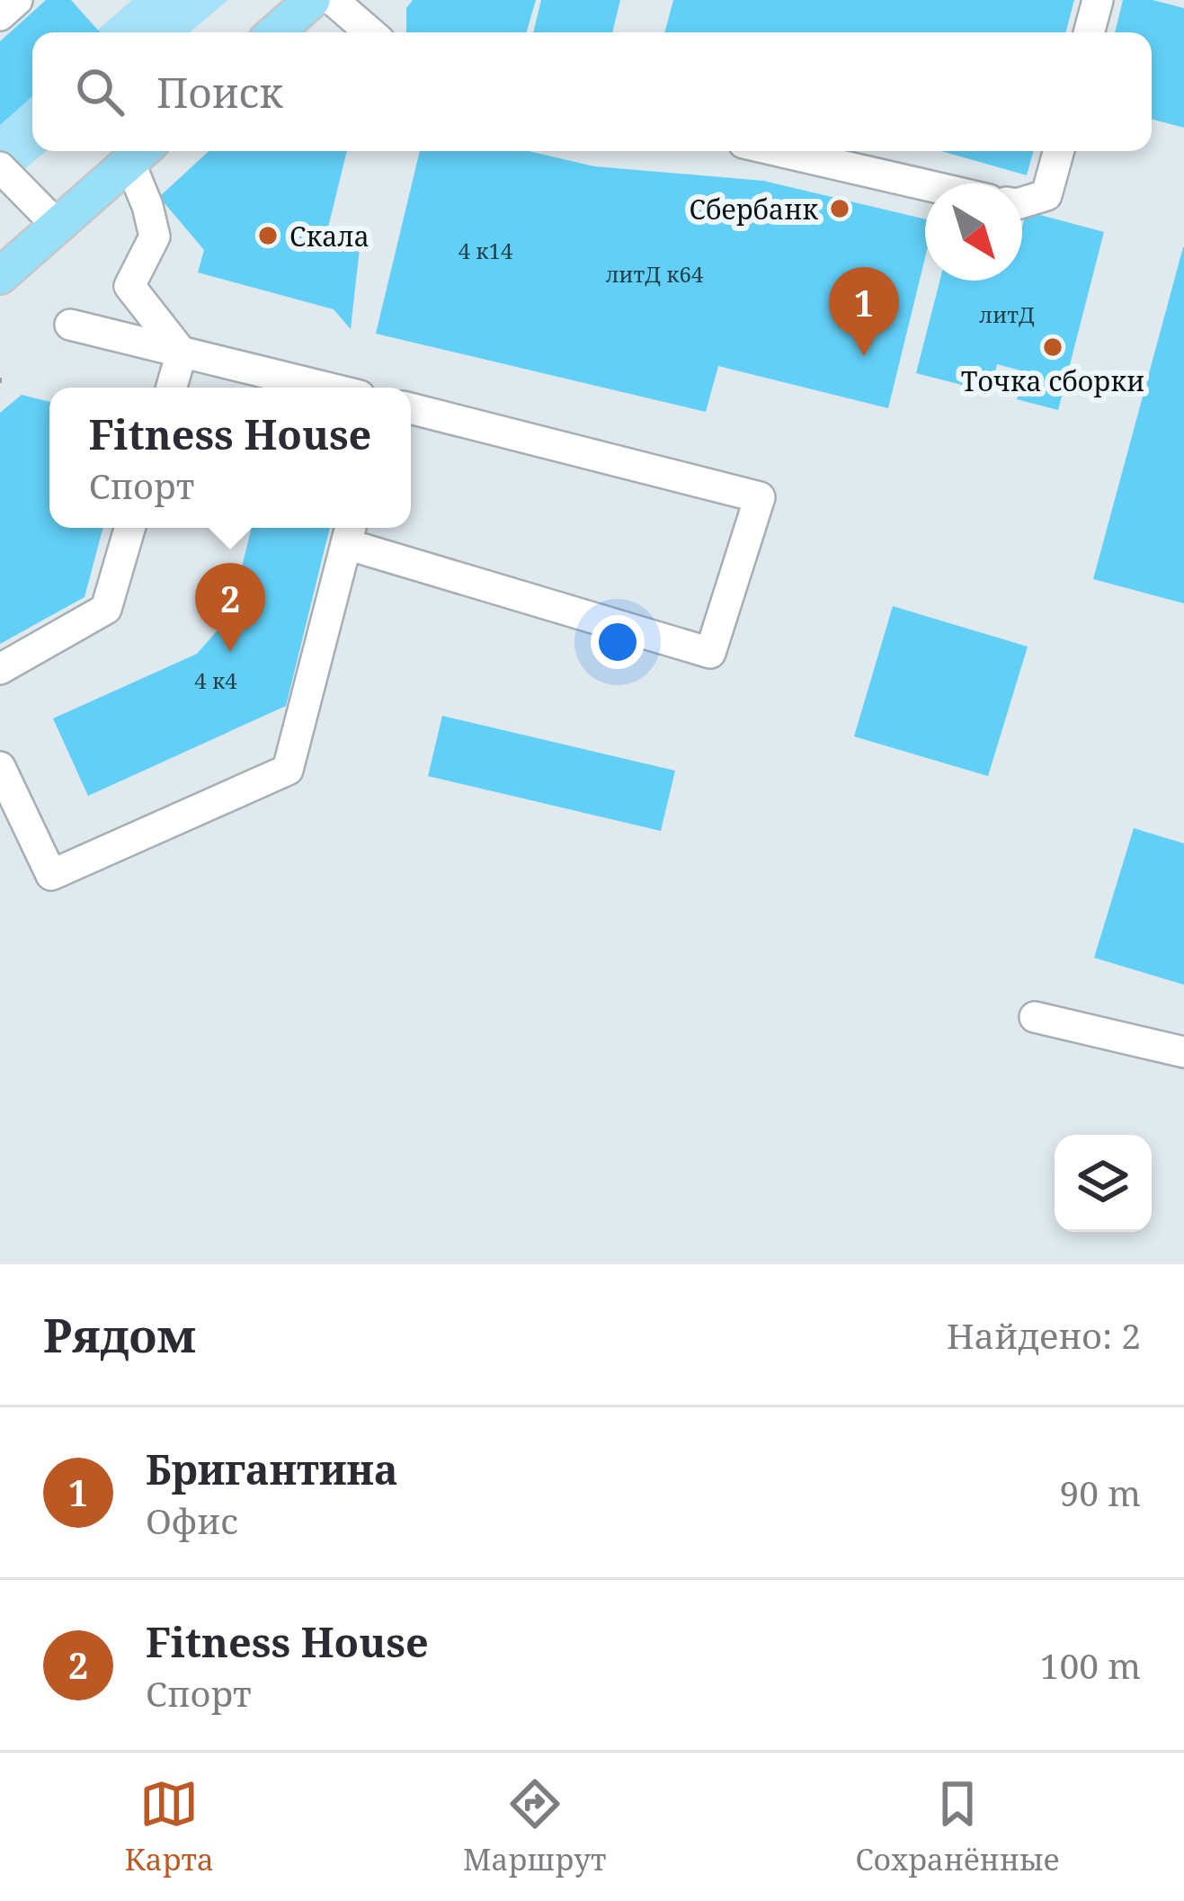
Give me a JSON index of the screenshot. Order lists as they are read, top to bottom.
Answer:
{
  "places": ["Сбербанк", "Скала", "Точка сборки"],
  "house_numbers": [
    "4 к14",
    "литД к64",
    "литД",
    "4 к4"
  ],
  "north": "bottom right",
  "page": {
    "search": "Поиск",
    "pins": ["1", "2"],
    "popup": ["Fitness House", "Спорт"],
    "heading": ["Рядом", "Найдено: 2"],
    "list": [
      {
        "mark": "1",
        "name": "Бригантина",
        "note": "Офис",
        "value": "90 m"
      },
      {
        "mark": "2",
        "name": "Fitness House",
        "note": "Спорт",
        "value": "100 m"
      }
    ],
    "nav": ["Карта", "Маршрут", "Сохранённые"]
  }
}
